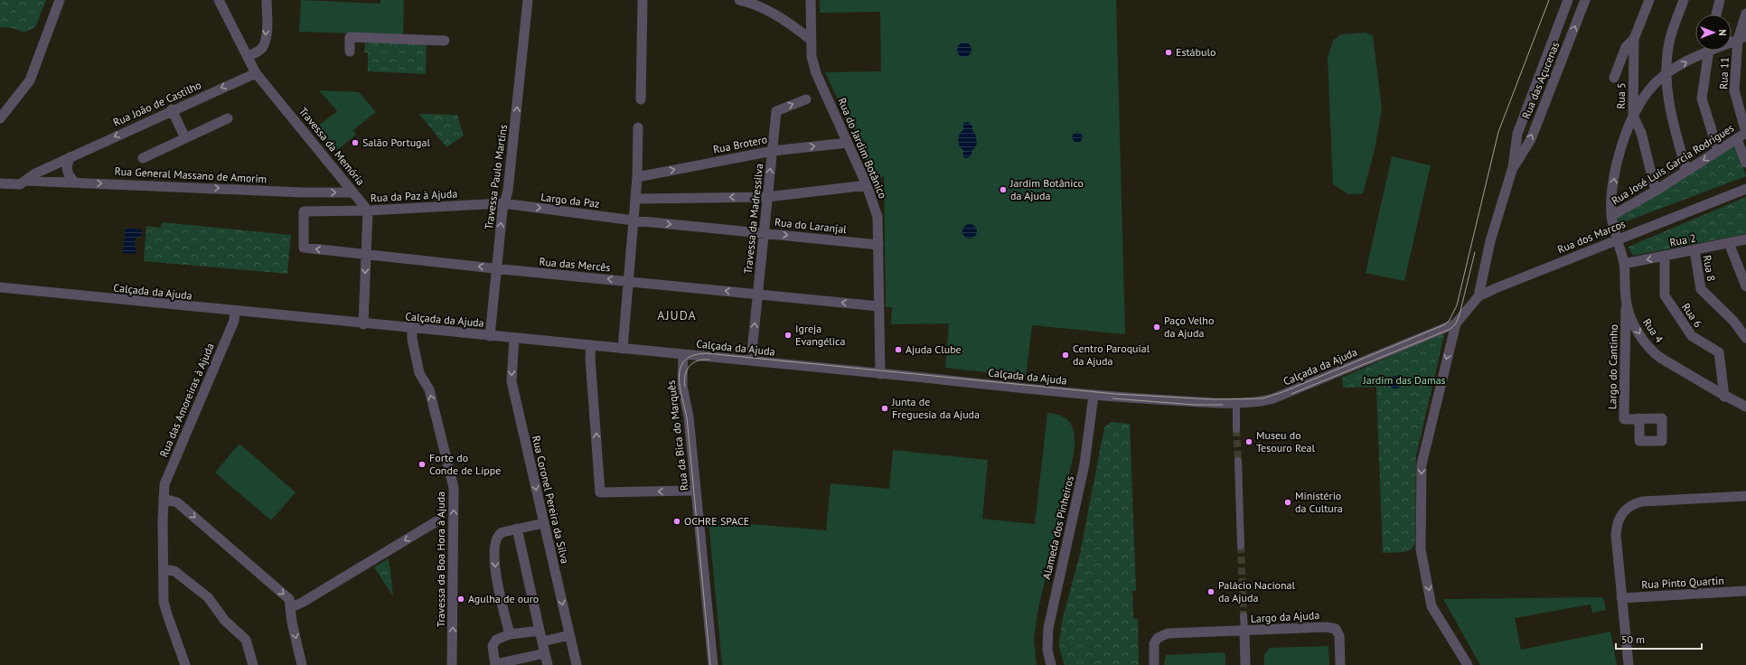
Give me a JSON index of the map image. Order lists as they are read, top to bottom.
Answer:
{
  "streets": {
    "street": [
      "Rua 11",
      "Rua das Açucenas",
      "Rua 5",
      "Rua João de Castilho",
      "Rua Brotero",
      "Travessa da Memória",
      "Rua do Jardim Botânico",
      "Rua José Luís Garcia Rodrigues",
      "Rua General Massano de Amorim",
      "Travessa Paulo Martins",
      "Rua da Paz à Ajuda",
      "Largo da Paz",
      "Travessa da Madressilva",
      "Rua do Laranjal",
      "Rua dos Marcos",
      "Rua 2",
      "Rua das Mercês",
      "Rua 8",
      "Calçada da Ajuda",
      "Rua 6",
      "Rua 4",
      "Largo do Cantinho",
      "Rua das Amoreiras à Ajuda",
      "Rua da Bica do Marquês",
      "Rua Coronel Pereira da Silva",
      "Alameda dos Pinheiros",
      "Travessa da Boa Hora à Ajuda",
      "Rua Pinto Quartin",
      "Largo da Ajuda"
    ]
  },
  "crossings": [
    ["Rua 11", "Rua José Luís Garcia Rodrigues"],
    ["Rua das Açucenas", "Rua dos Marcos"],
    ["Rua 5", "Rua José Luís Garcia Rodrigues"],
    ["Rua 5", "Rua 4"],
    ["Rua João de Castilho", "Travessa da Memória"],
    ["Rua João de Castilho", "Rua General Massano de Amorim"],
    ["Rua Brotero", "Rua do Jardim Botânico"],
    ["Rua Brotero", "Travessa da Madressilva"],
    ["Travessa da Memória", "Rua General Massano de Amorim"],
    ["Travessa da Memória", "Rua da Paz à Ajuda"],
    ["Rua do Jardim Botânico", "Rua do Laranjal"],
    ["Rua do Jardim Botânico", "Rua das Mercês"],
    ["Rua do Jardim Botânico", "Calçada da Ajuda"],
    ["Rua José Luís Garcia Rodrigues", "Rua 4"],
    ["Travessa Paulo Martins", "Rua da Paz à Ajuda"],
    ["Travessa Paulo Martins", "Largo da Paz"],
    ["Travessa Paulo Martins", "Rua das Mercês"],
    ["Travessa Paulo Martins", "Calçada da Ajuda"],
    ["Rua da Paz à Ajuda", "Largo da Paz"],
    ["Rua da Paz à Ajuda", "Rua das Mercês"],
    ["Largo da Paz", "Rua do Laranjal"],
    ["Travessa da Madressilva", "Rua do Laranjal"],
    ["Travessa da Madressilva", "Rua das Mercês"],
    ["Travessa da Madressilva", "Calçada da Ajuda"],
    ["Rua dos Marcos", "Calçada da Ajuda"],
    ["Rua dos Marcos", "Rua 4"],
    ["Rua 2", "Rua 8"],
    ["Rua 2", "Rua 6"],
    ["Rua 2", "Rua 4"],
    ["Calçada da Ajuda", "Rua das Amoreiras à Ajuda"],
    ["Calçada da Ajuda", "Rua da Bica do Marquês"],
    ["Calçada da Ajuda", "Rua Coronel Pereira da Silva"],
    ["Calçada da Ajuda", "Alameda dos Pinheiros"],
    ["Calçada da Ajuda", "Travessa da Boa Hora à Ajuda"],
    ["Rua 6", "Rua 4"],
    ["Rua 4", "Largo do Cantinho"]
  ],
  "one_way": [
    "Rua General Massano de Amorim",
    "Travessa Paulo Martins",
    "Largo da Paz",
    "Travessa da Madressilva",
    "Rua das Mercês"
  ],
  "districts": ["AJUDA"],
  "parks": ["Jardim das Damas"],
  "places": [
    "Estábulo",
    "Salão Portugal",
    "Jardim Botânico da Ajuda",
    "Paço Velho da Ajuda",
    "Igreja Evangélica",
    "Ajuda Clube",
    "Centro Paroquial da Ajuda",
    "Junta de Freguesia da Ajuda",
    "Museu do Tesouro Real",
    "Forte do Conde de Lippe",
    "Ministério da Cultura",
    "OCHRE SPACE",
    "Palácio Nacional da Ajuda",
    "Agulha de ouro"
  ],
  "scale_bar": "50 m",
  "north": "right"
}
